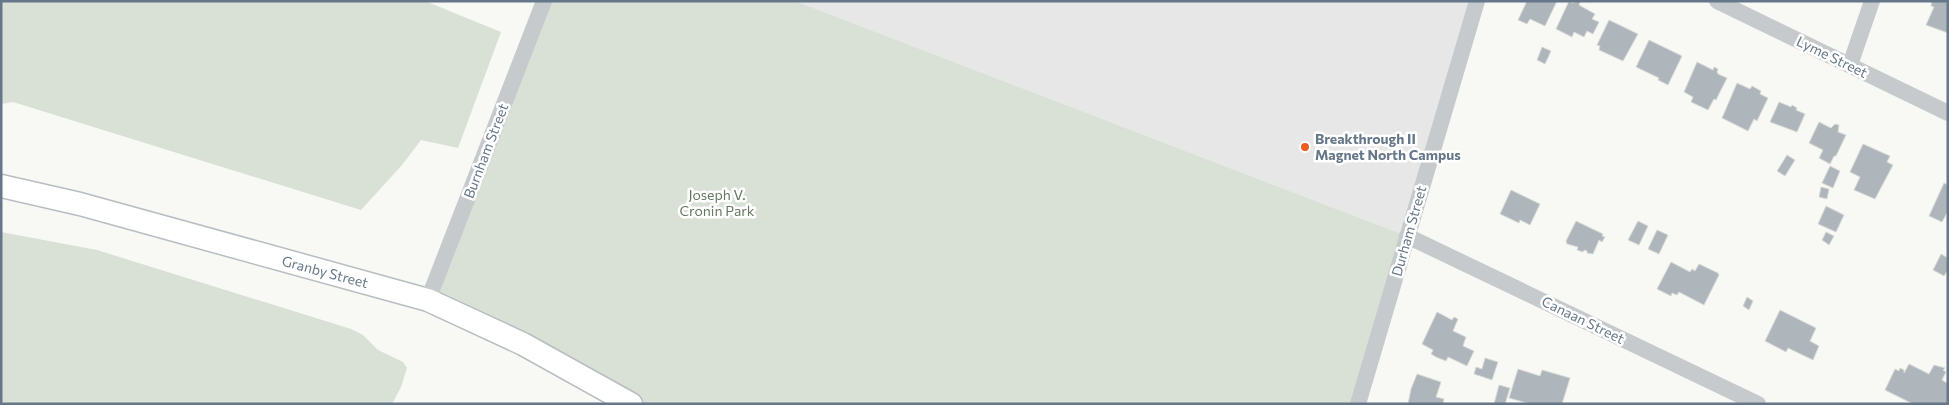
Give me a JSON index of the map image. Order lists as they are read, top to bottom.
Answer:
{
  "streets": {
    "main road": ["Granby Street"],
    "street": [
      "Lyme Street",
      "Burnham Street",
      "Durham Street",
      "Canaan Street"
    ]
  },
  "crossings": [
    ["Burnham Street", "Granby Street"],
    ["Durham Street", "Canaan Street"]
  ],
  "parks": ["Joseph V. Cronin Park"],
  "places": ["Breakthrough II Magnet North Campus"]
}
